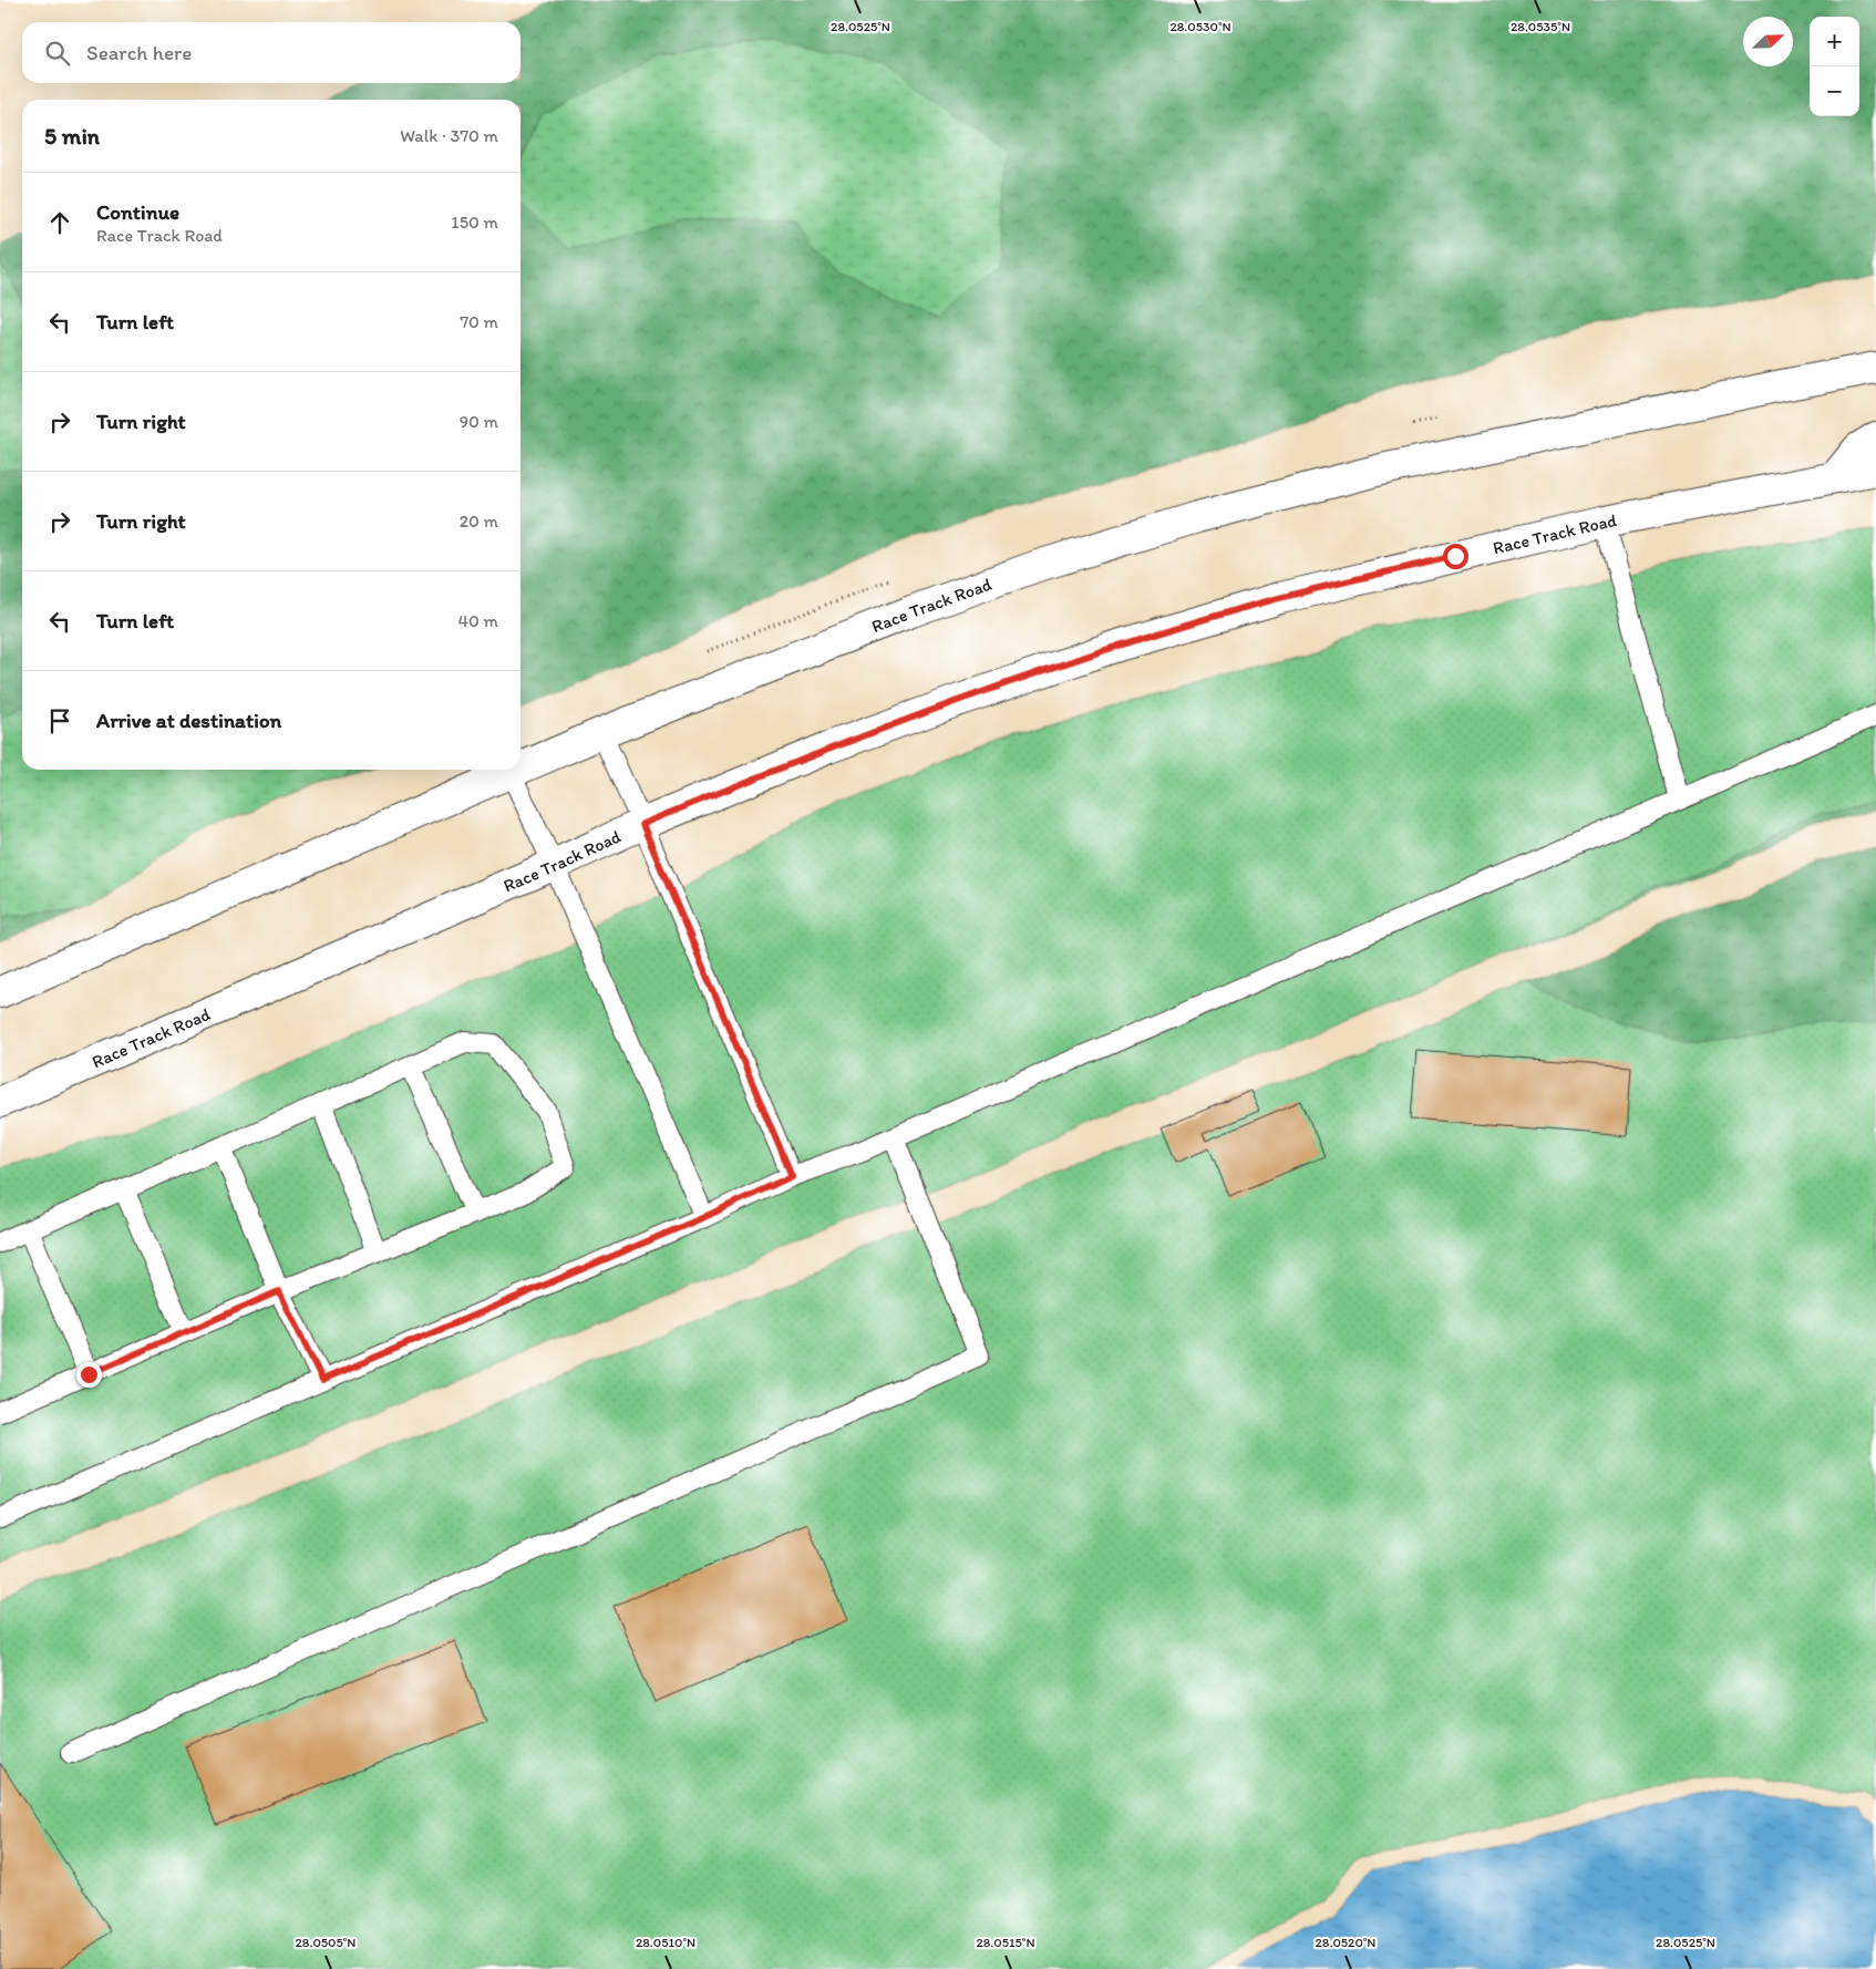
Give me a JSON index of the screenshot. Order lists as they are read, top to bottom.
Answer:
{
  "streets": {
    "main road": ["Race Track Road"]
  },
  "north": "top right",
  "page": {
    "map_buttons": ["+", "−"],
    "search": "Search here",
    "heading": ["5 min", "Walk · 370 m"],
    "list": [
      ["Continue", "Race Track Road", "150 m"],
      ["Turn left", "70 m"],
      ["Turn right", "90 m"],
      ["Turn right", "20 m"],
      ["Turn left", "40 m"],
      "Arrive at destination"
    ]
  },
  "coordinates": [
    "28.0525°N",
    "28.0530°N",
    "28.0535°N",
    "28.0505°N",
    "28.0510°N",
    "28.0515°N",
    "28.0520°N"
  ]
}
